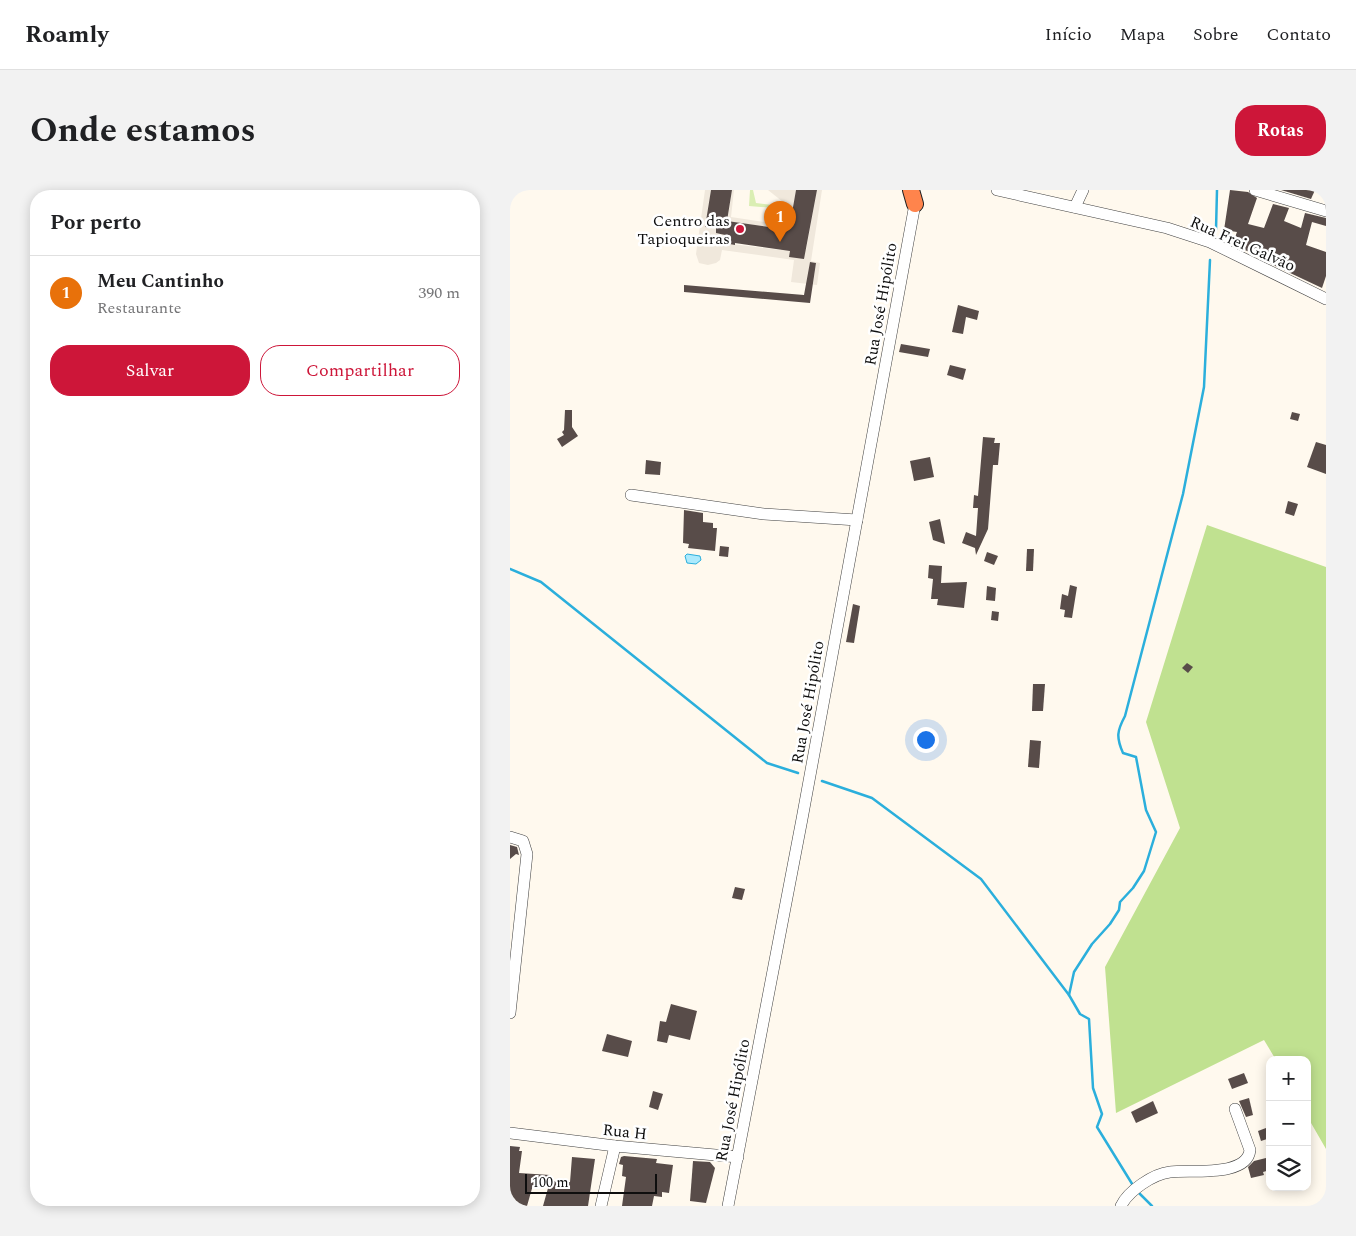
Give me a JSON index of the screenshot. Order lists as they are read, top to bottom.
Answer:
{
  "streets": {
    "street": ["Rua Frei Galvão", "Rua José Hipólito", "Rua H"]
  },
  "crossings": [
    ["Rua José Hipólito", "Rua H"]
  ],
  "places": ["Centro das Tapioqueiras"],
  "scale_bar": "100 m",
  "page": {
    "header": "Roamly",
    "nav": [
      "Início",
      "Mapa",
      "Sobre",
      "Contato"
    ],
    "title": "Onde estamos",
    "buttons": [
      "Rotas",
      ["Salvar", "Compartilhar"]
    ],
    "heading": "Por perto",
    "pins": "1",
    "list": [
      {
        "mark": "1",
        "name": "Meu Cantinho",
        "note": "Restaurante",
        "value": "390 m"
      }
    ],
    "map_buttons": ["+", "−"],
    "scale": "100 m"
  }
}
